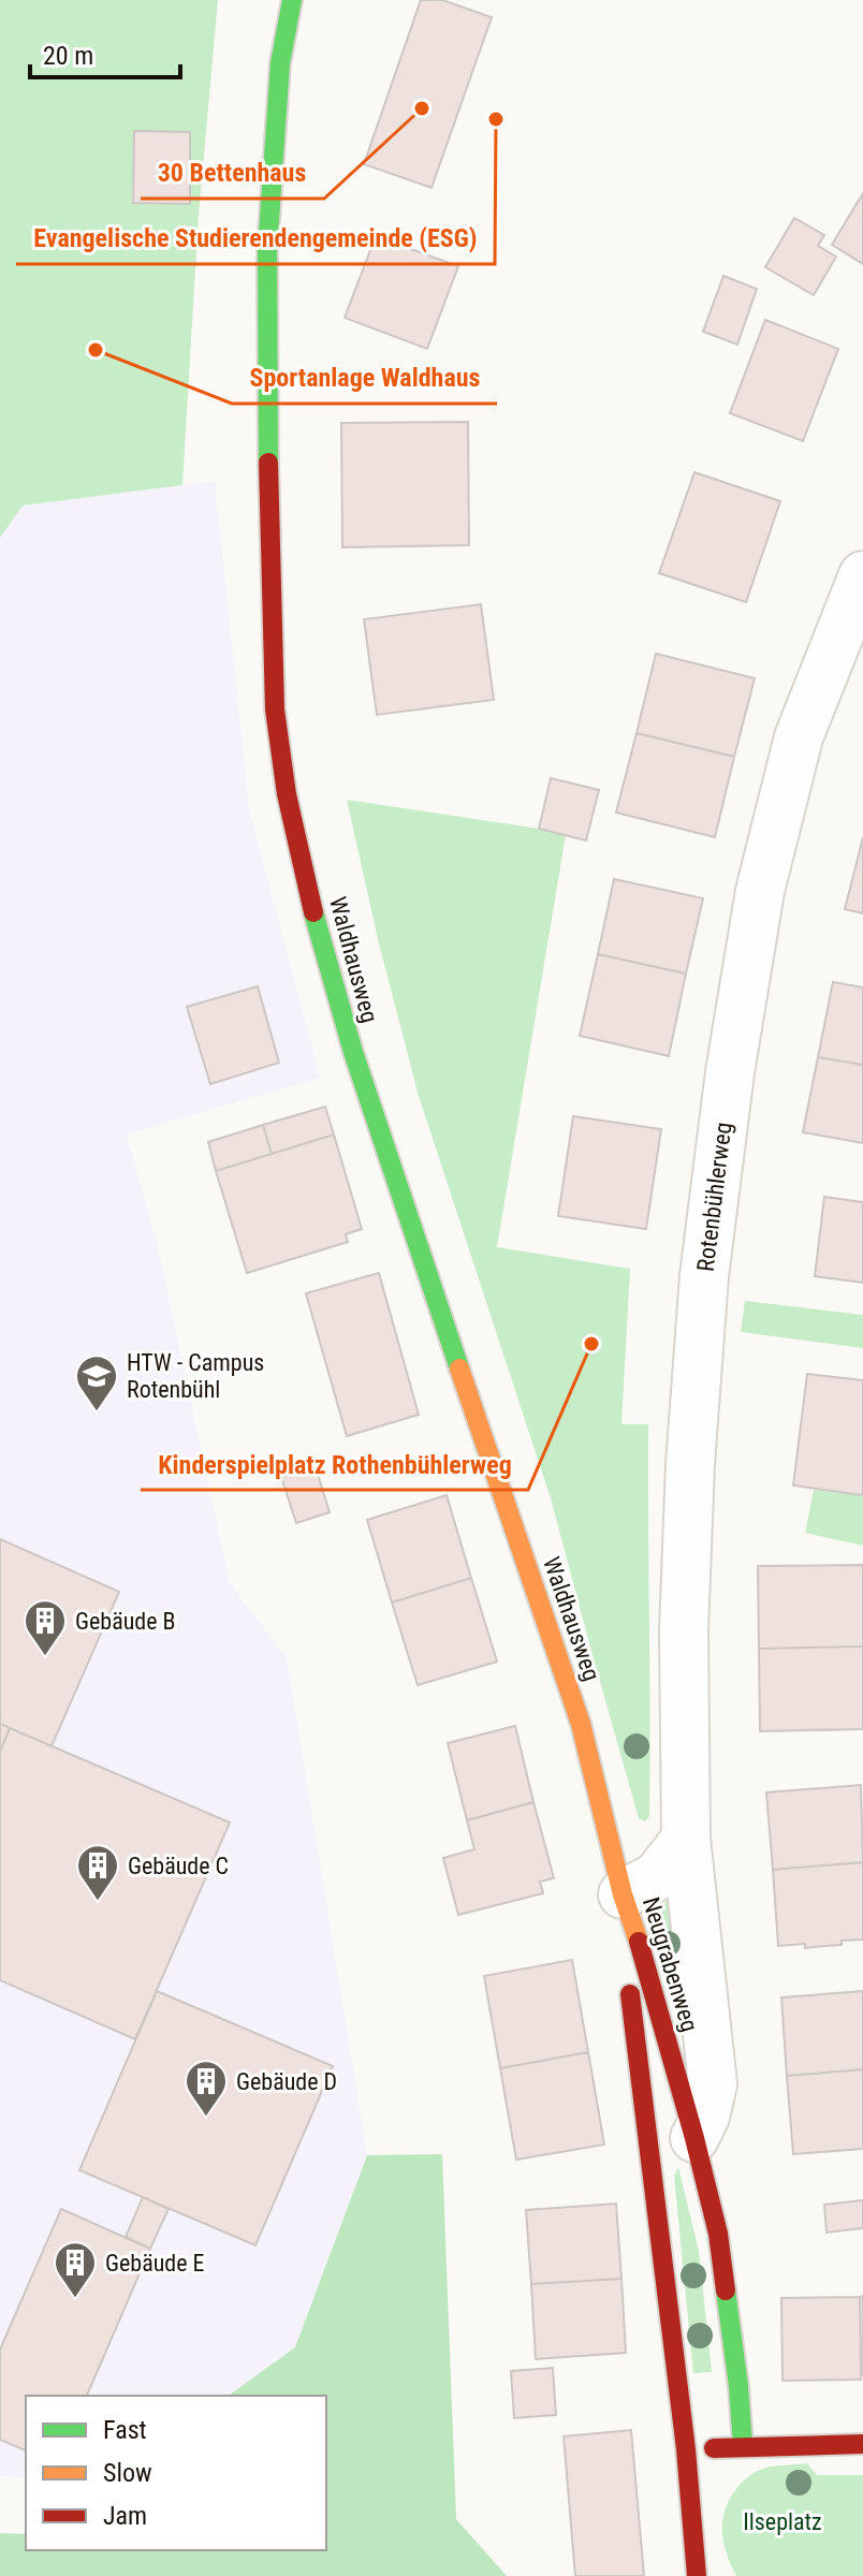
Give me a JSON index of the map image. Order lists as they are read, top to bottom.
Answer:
{
  "streets": {
    "main road": ["Waldhausweg", "Neugrabenweg"],
    "street": ["Rotenbühlerweg"]
  },
  "crossings": [
    ["Waldhausweg", "Neugrabenweg"],
    ["Rotenbühlerweg", "Neugrabenweg"]
  ],
  "parks": ["Ilseplatz"],
  "places": {
    "other": [
      "30 Bettenhaus",
      "Evangelische Studierendengemeinde (ESG)",
      "Sportanlage Waldhaus",
      "Kinderspielplatz Rothenbühlerweg"
    ],
    "school or university": ["HTW - Campus Rotenbühl"],
    "building": [
      "Gebäude B",
      "Gebäude C",
      "Gebäude D",
      "Gebäude E"
    ]
  },
  "legend": ["Fast", "Slow", "Jam"],
  "scale_bar": "20 m"
}
